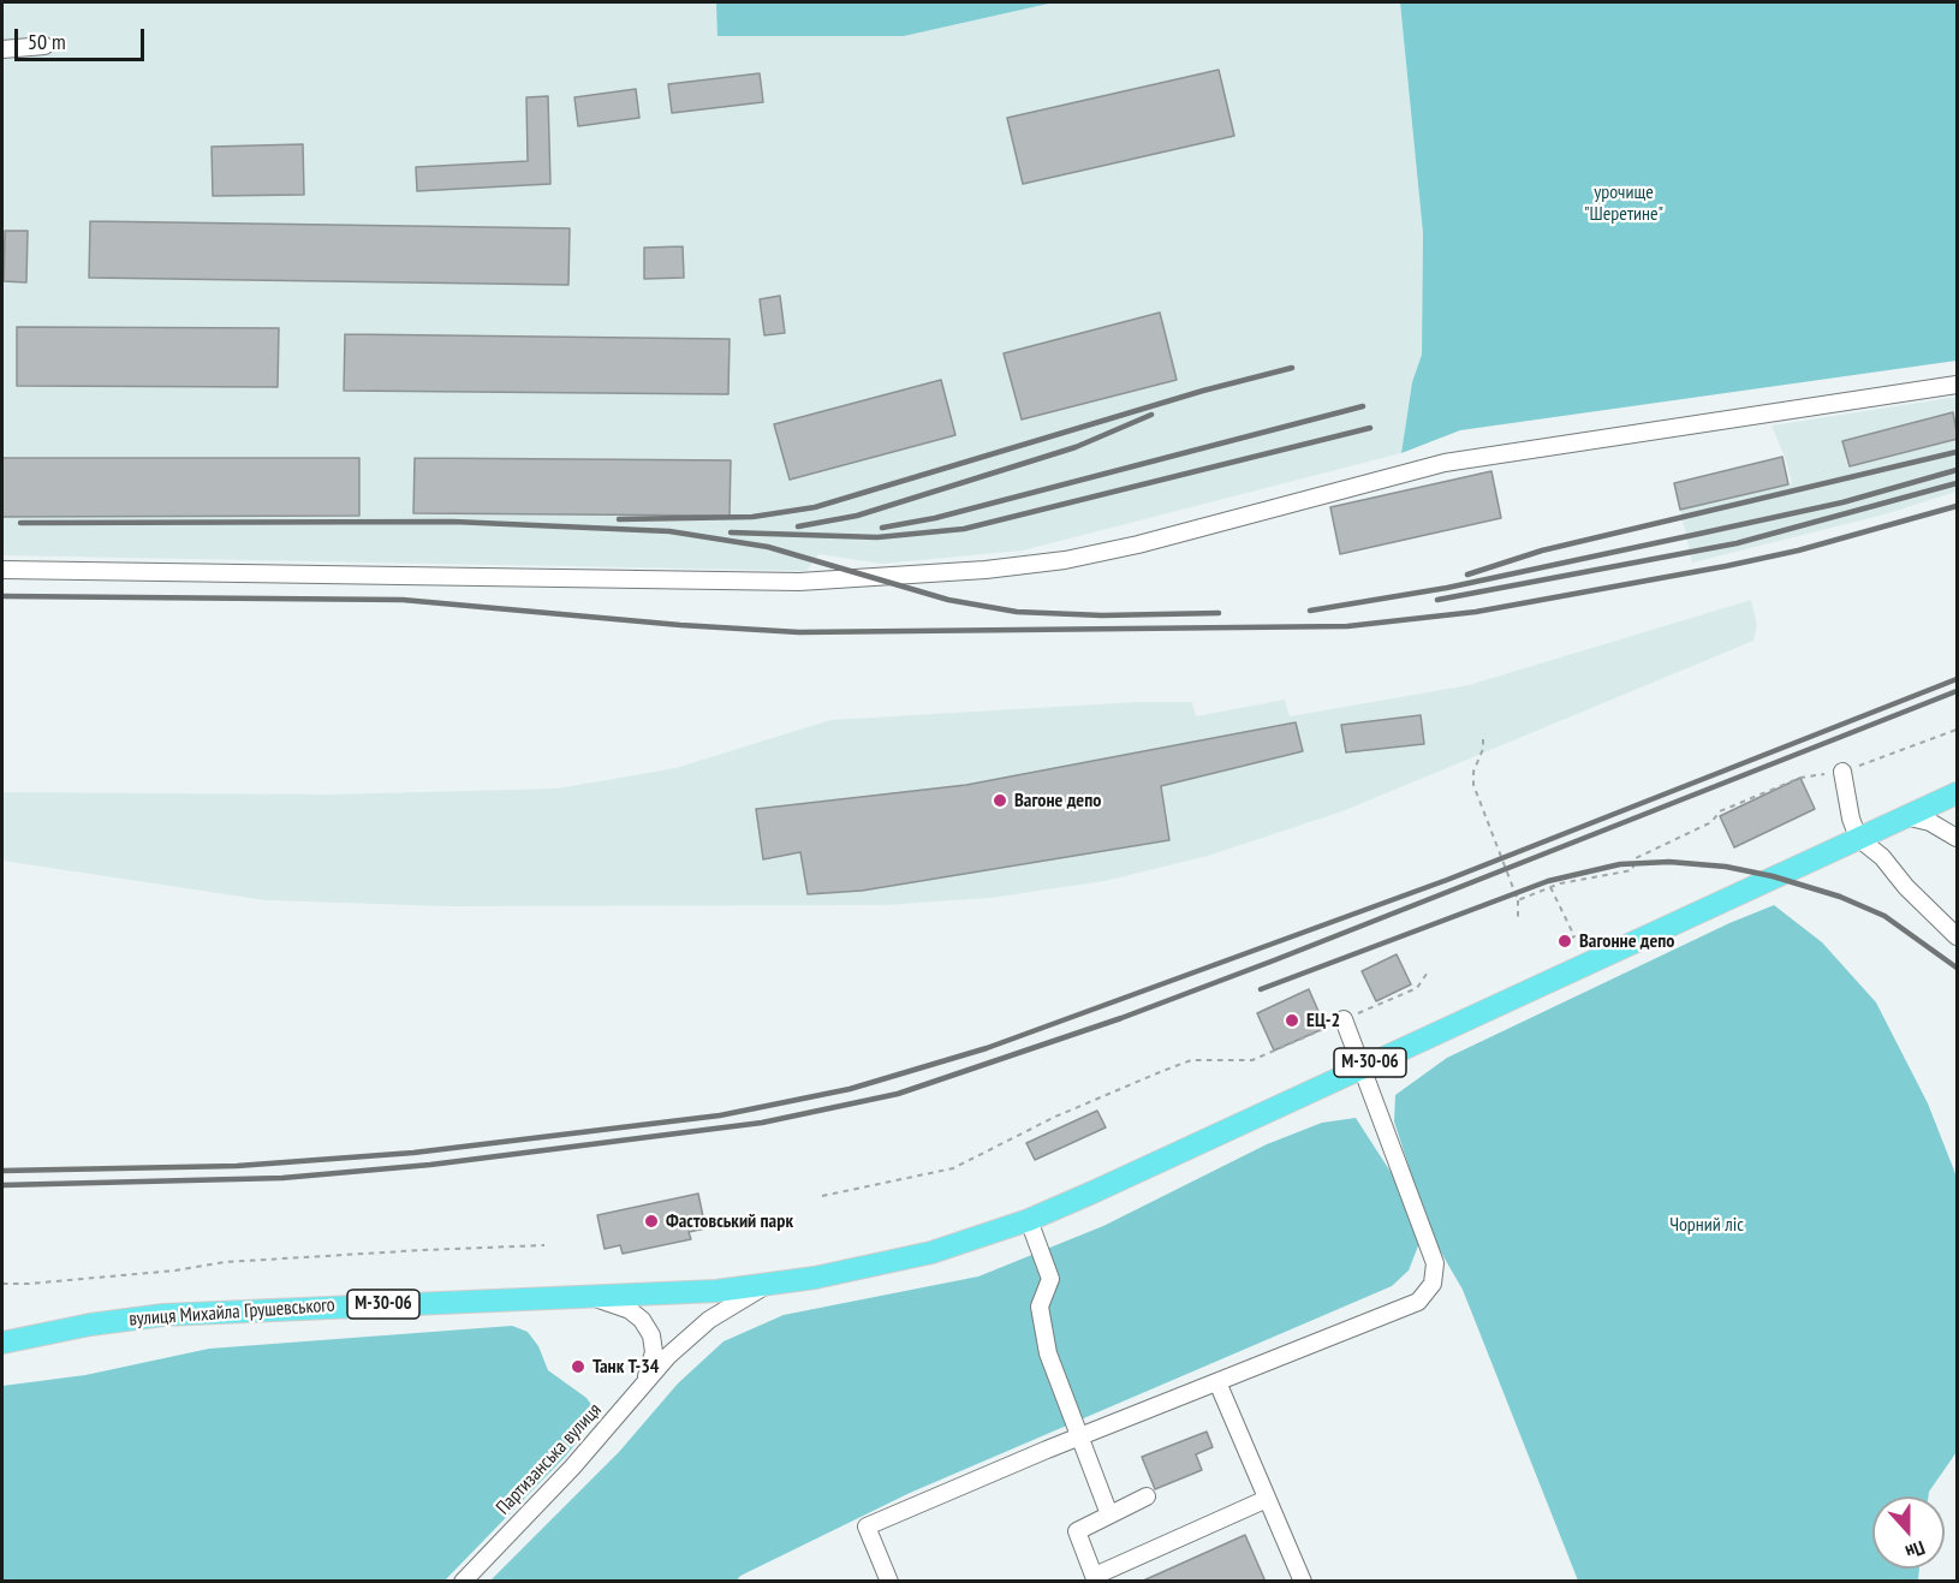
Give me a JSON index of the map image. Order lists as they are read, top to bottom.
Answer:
{
  "streets": {
    "main road": ["М-30-06", "вулиця Михайла Грушевського"],
    "street": ["Партизанська вулиця"]
  },
  "crossings": [
    ["М-30-06", "вулиця Михайла Грушевського"],
    ["М-30-06", "Партизанська вулиця"],
    ["вулиця Михайла Грушевського", "Партизанська вулиця"]
  ],
  "parks": ["урочище \"Шеретине\"", "Чорний ліс"],
  "places": [
    "Вагоне депо",
    "Вагонне депо",
    "ЕЦ-2",
    "Фастовський парк",
    "Танк Т-34"
  ],
  "scale_bar": "50 m",
  "north": "bottom"
}
